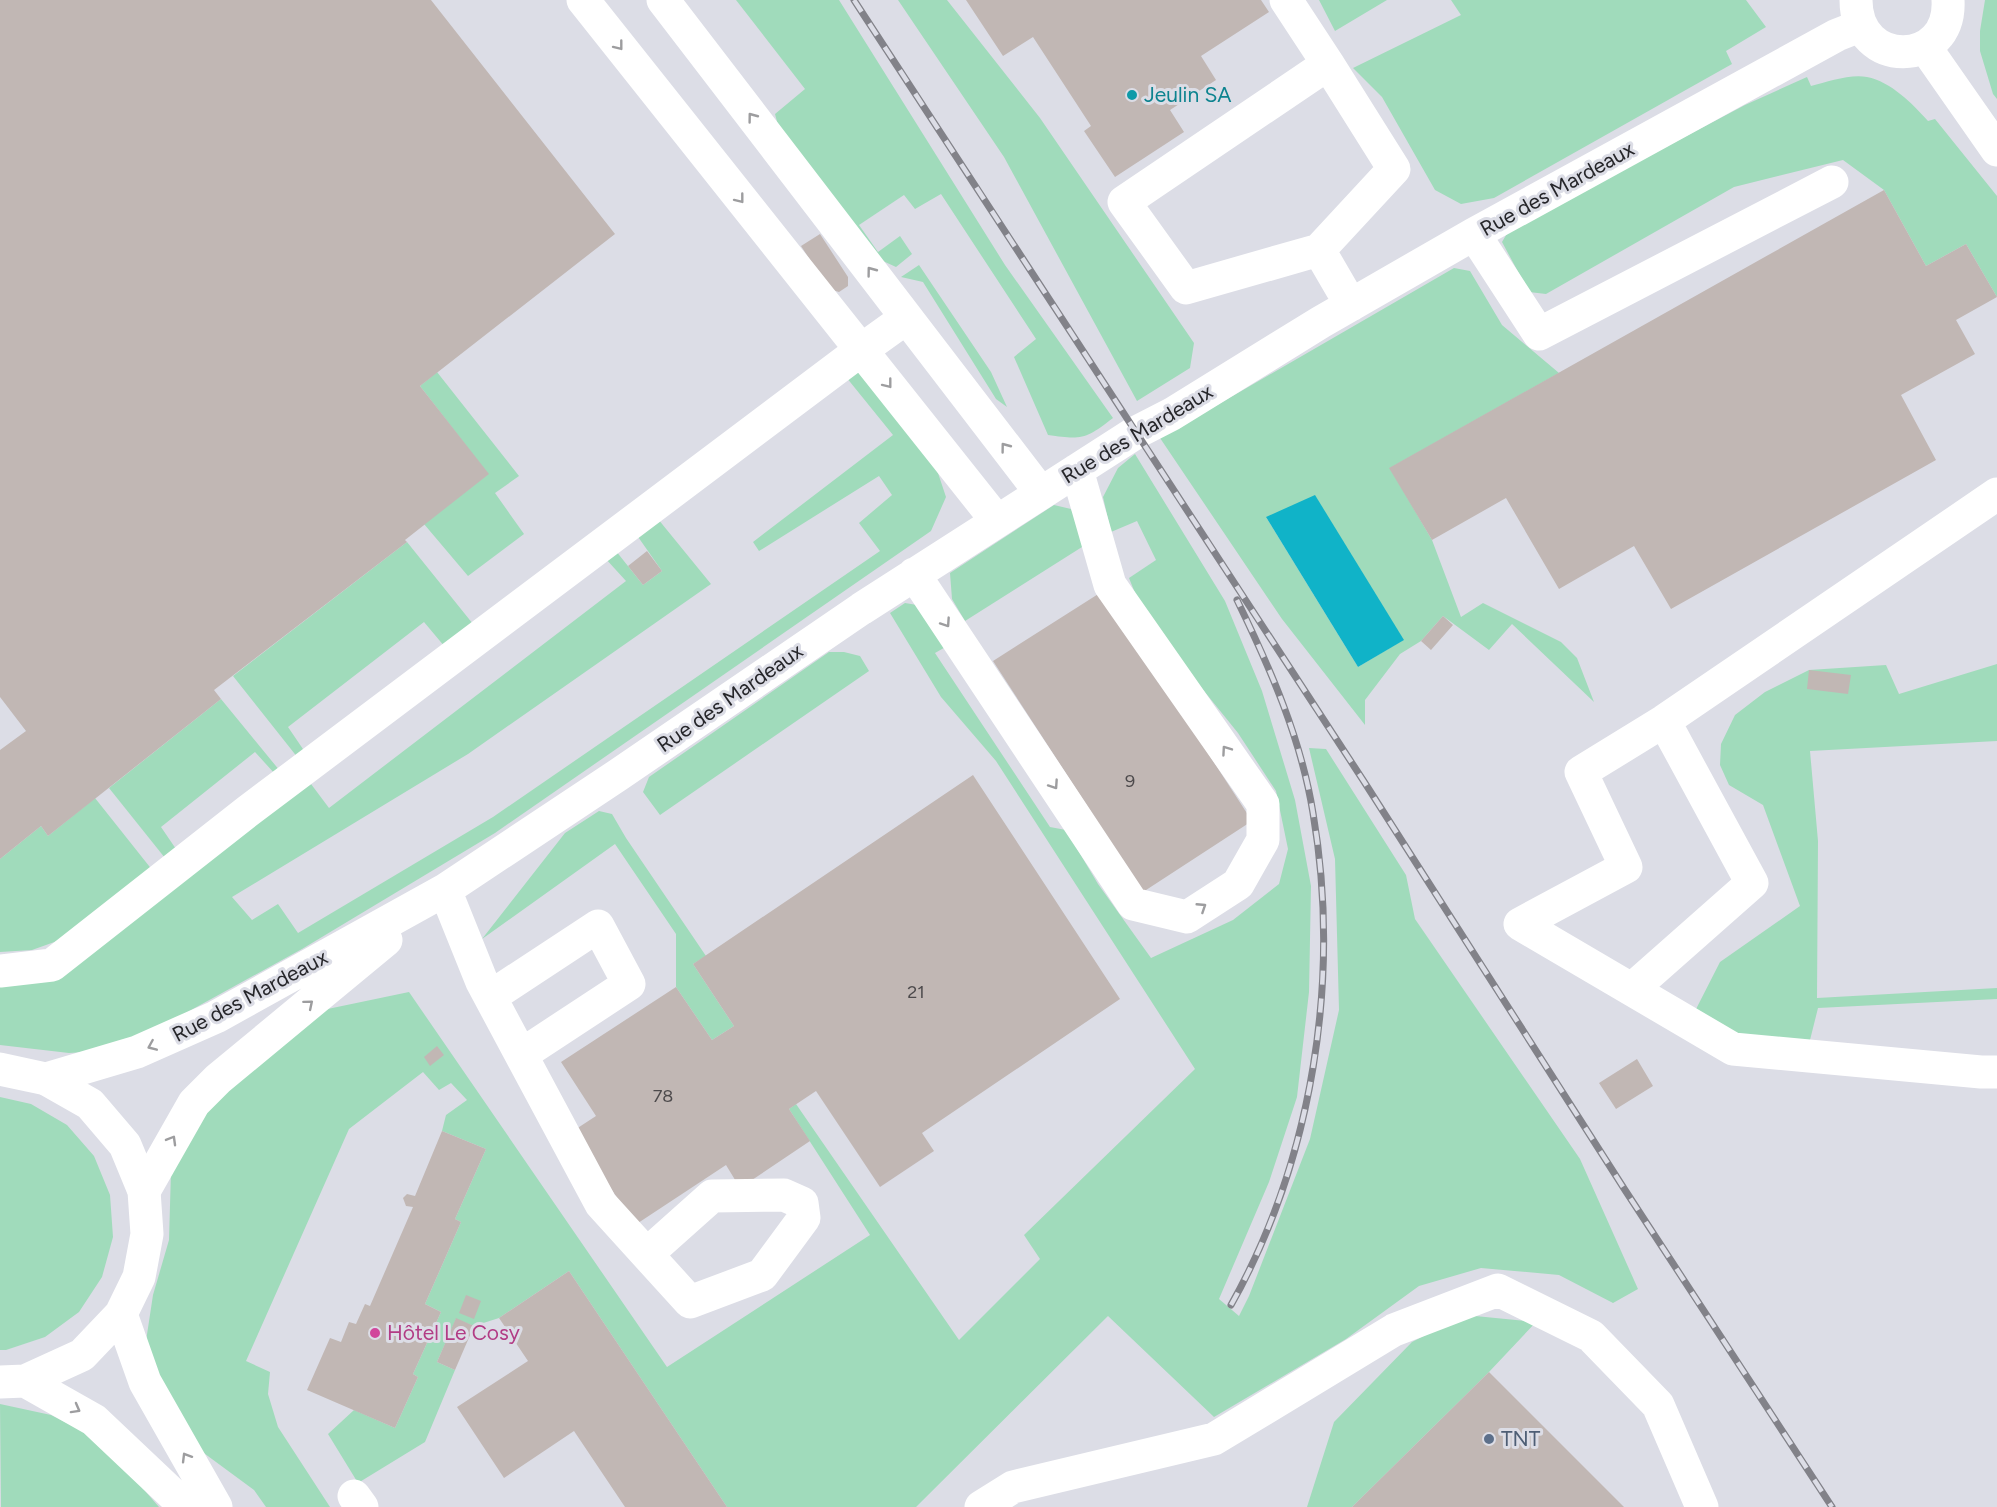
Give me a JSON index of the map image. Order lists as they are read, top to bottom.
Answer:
{
  "streets": {
    "street": ["Rue des Mardeaux"]
  },
  "places": ["Jeulin SA", "Hôtel Le Cosy", "TNT"],
  "house_numbers": ["9", "21", "78"]
}
